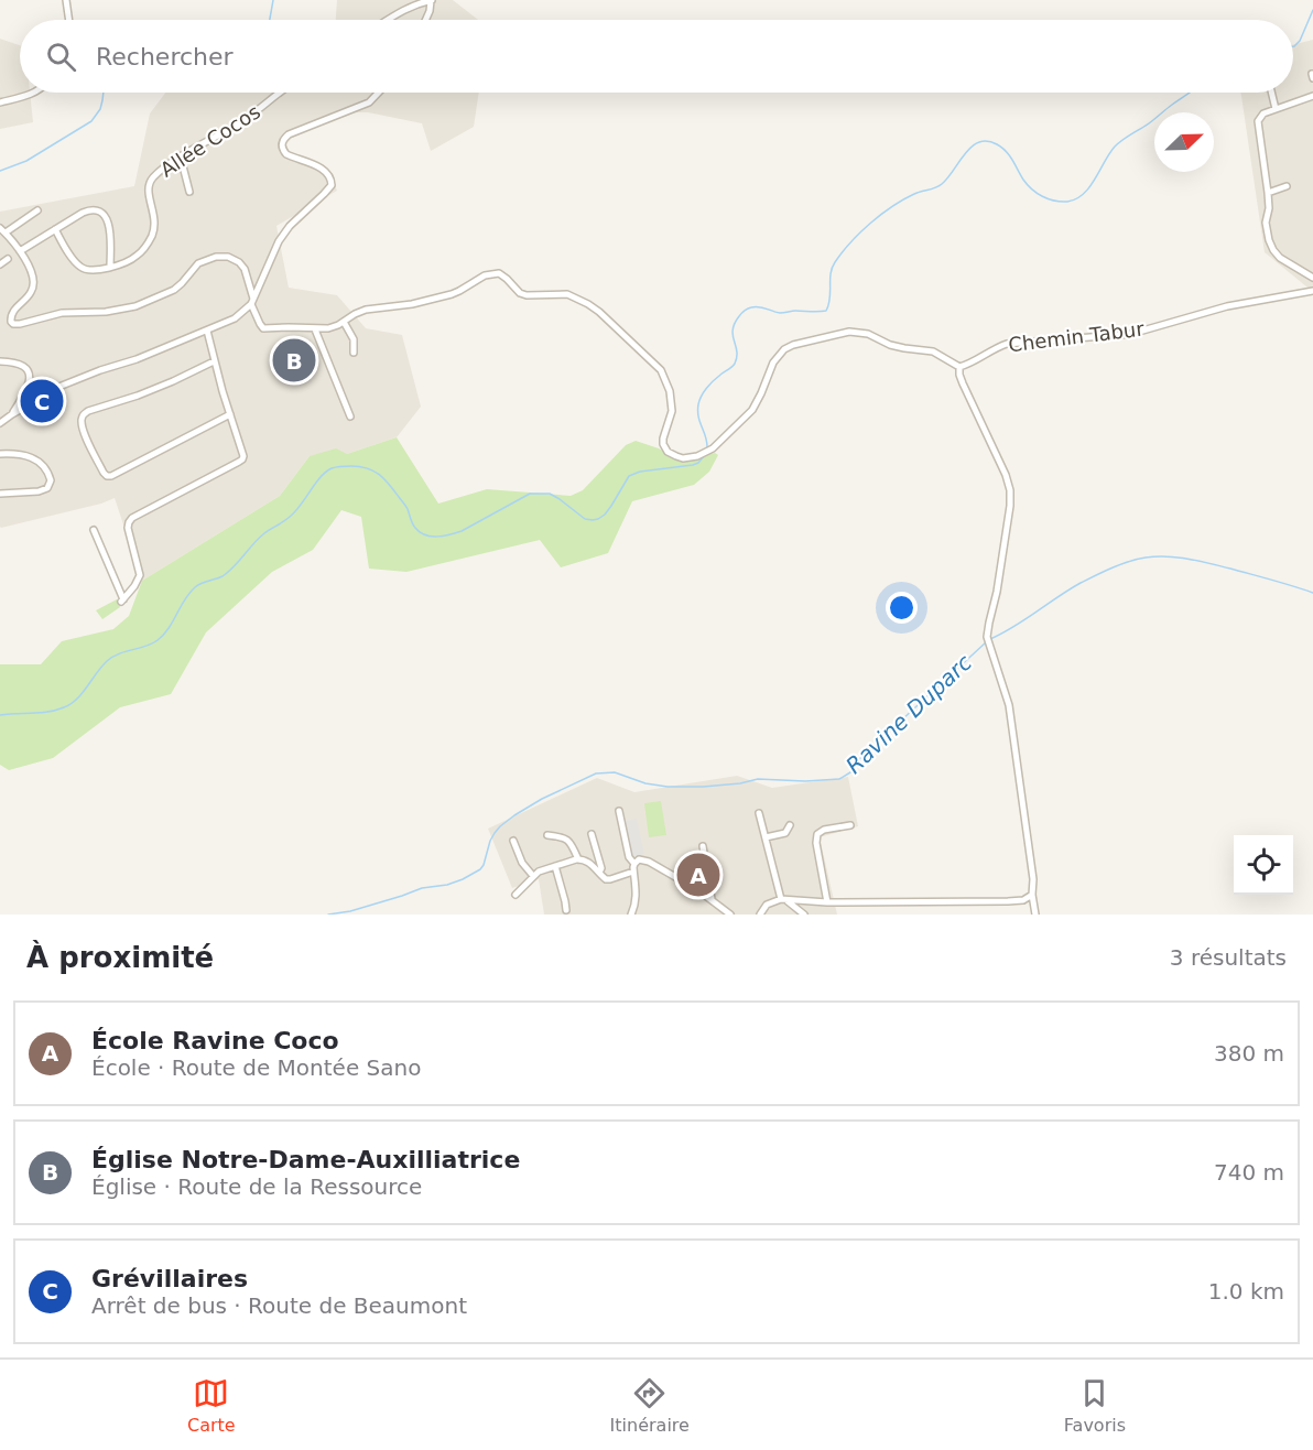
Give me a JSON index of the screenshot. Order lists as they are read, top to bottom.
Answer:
{
  "streets": {
    "street": ["Allée Cocos", "Chemin Tabur"]
  },
  "water": ["Ravine Duparc"],
  "north": "top right",
  "page": {
    "search": "Rechercher",
    "pins": ["B", "C", "A"],
    "heading": ["À proximité", "3 résultats"],
    "list": [
      {
        "mark": "A",
        "name": "École Ravine Coco",
        "note": "École · Route de Montée Sano",
        "value": "380 m"
      },
      {
        "mark": "B",
        "name": "Église Notre-Dame-Auxilliatrice",
        "note": "Église · Route de la Ressource",
        "value": "740 m"
      },
      {
        "mark": "C",
        "name": "Grévillaires",
        "note": "Arrêt de bus · Route de Beaumont",
        "value": "1.0 km"
      }
    ],
    "nav": ["Carte", "Itinéraire", "Favoris"]
  }
}
